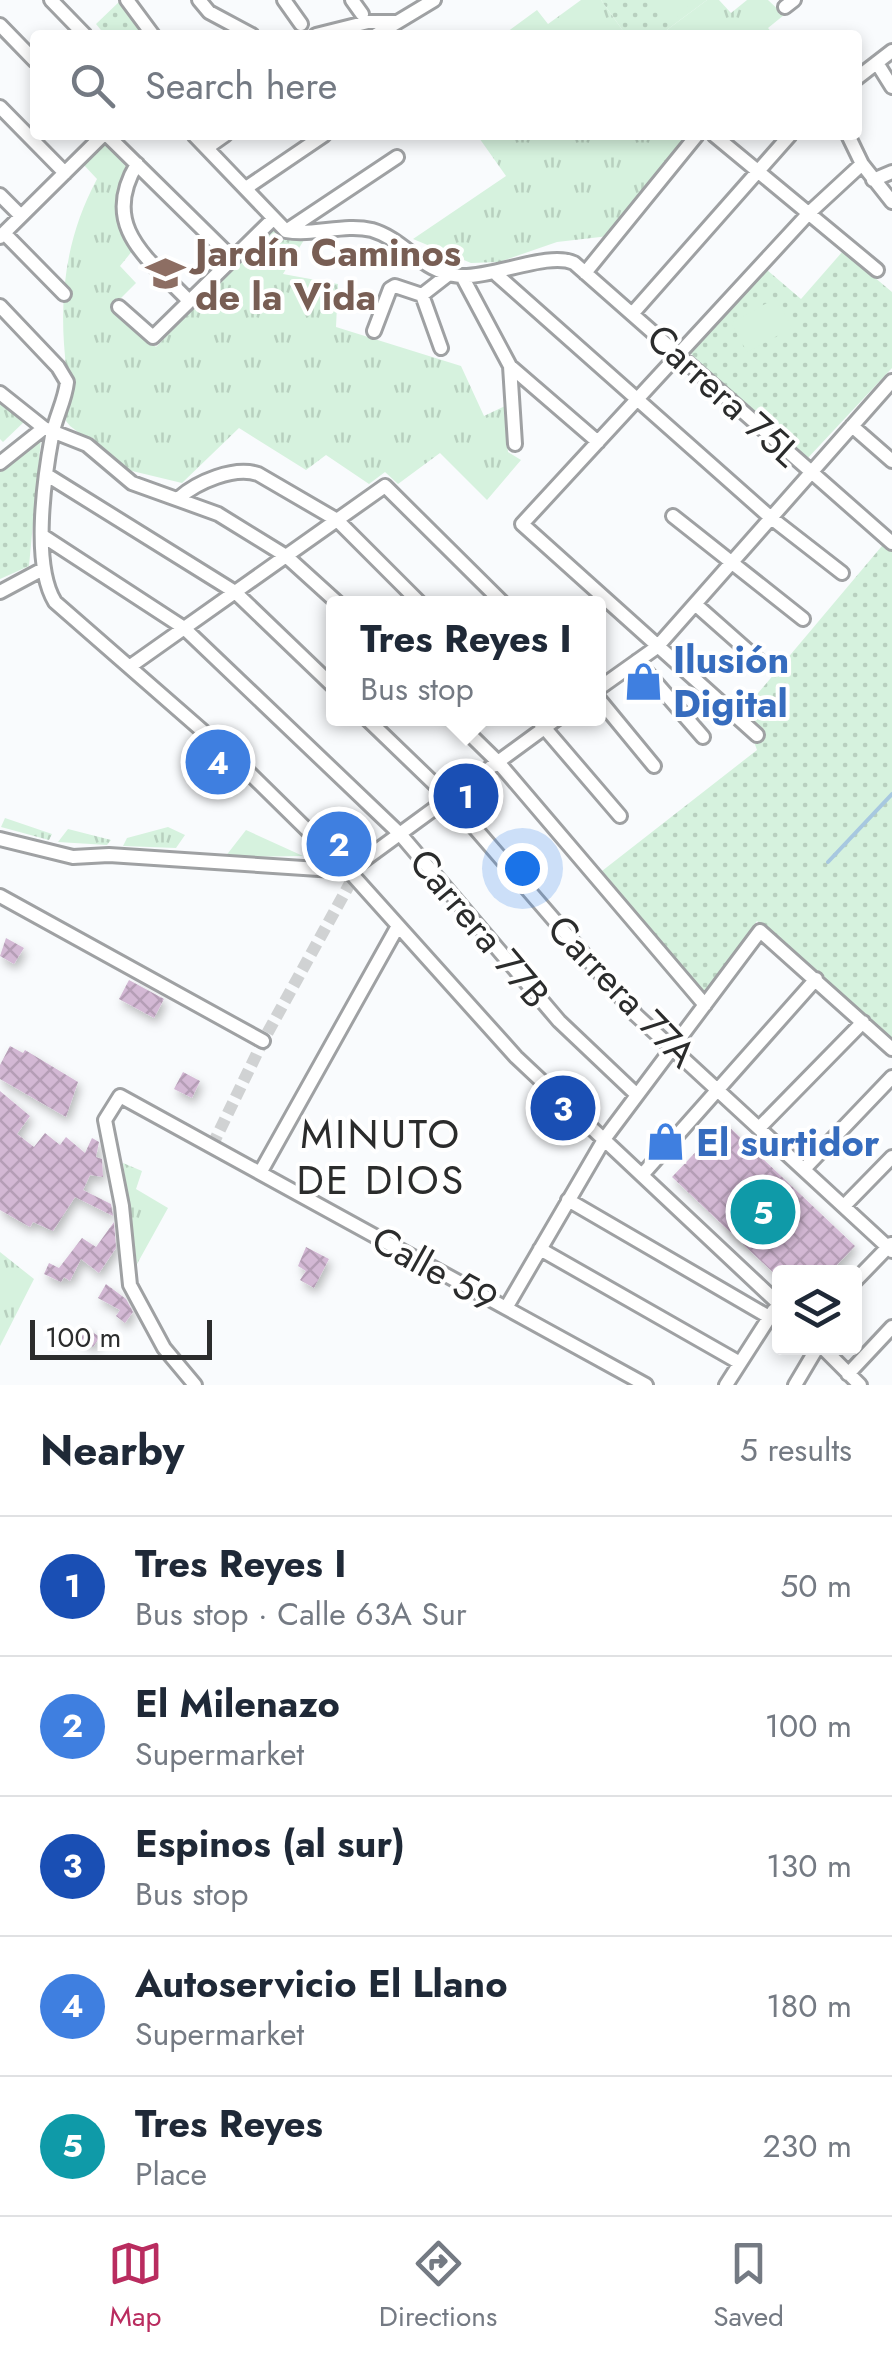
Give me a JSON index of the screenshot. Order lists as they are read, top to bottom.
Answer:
{
  "streets": {
    "street": [
      "Carrera 75L",
      "Carrera 77B",
      "Carrera 77A",
      "Calle 59"
    ]
  },
  "districts": ["MINUTO DE DIOS"],
  "places": {
    "school or university": ["Jardín Caminos de la Vida"],
    "shop": ["Ilusión Digital", "El surtidor"]
  },
  "scale_bar": "100 m",
  "page": {
    "search": "Search here",
    "popup": ["Tres Reyes I", "Bus stop"],
    "pins": [
      "4",
      "1",
      "2",
      "3",
      "5"
    ],
    "scale": "100 m",
    "heading": ["Nearby", "5 results"],
    "list": [
      {
        "mark": "1",
        "name": "Tres Reyes I",
        "note": "Bus stop · Calle 63A Sur",
        "value": "50 m"
      },
      {
        "mark": "2",
        "name": "El Milenazo",
        "note": "Supermarket",
        "value": "100 m"
      },
      {
        "mark": "3",
        "name": "Espinos (al sur)",
        "note": "Bus stop",
        "value": "130 m"
      },
      {
        "mark": "4",
        "name": "Autoservicio El Llano",
        "note": "Supermarket",
        "value": "180 m"
      },
      {
        "mark": "5",
        "name": "Tres Reyes",
        "note": "Place",
        "value": "230 m"
      }
    ],
    "nav": ["Map", "Directions", "Saved"]
  }
}
